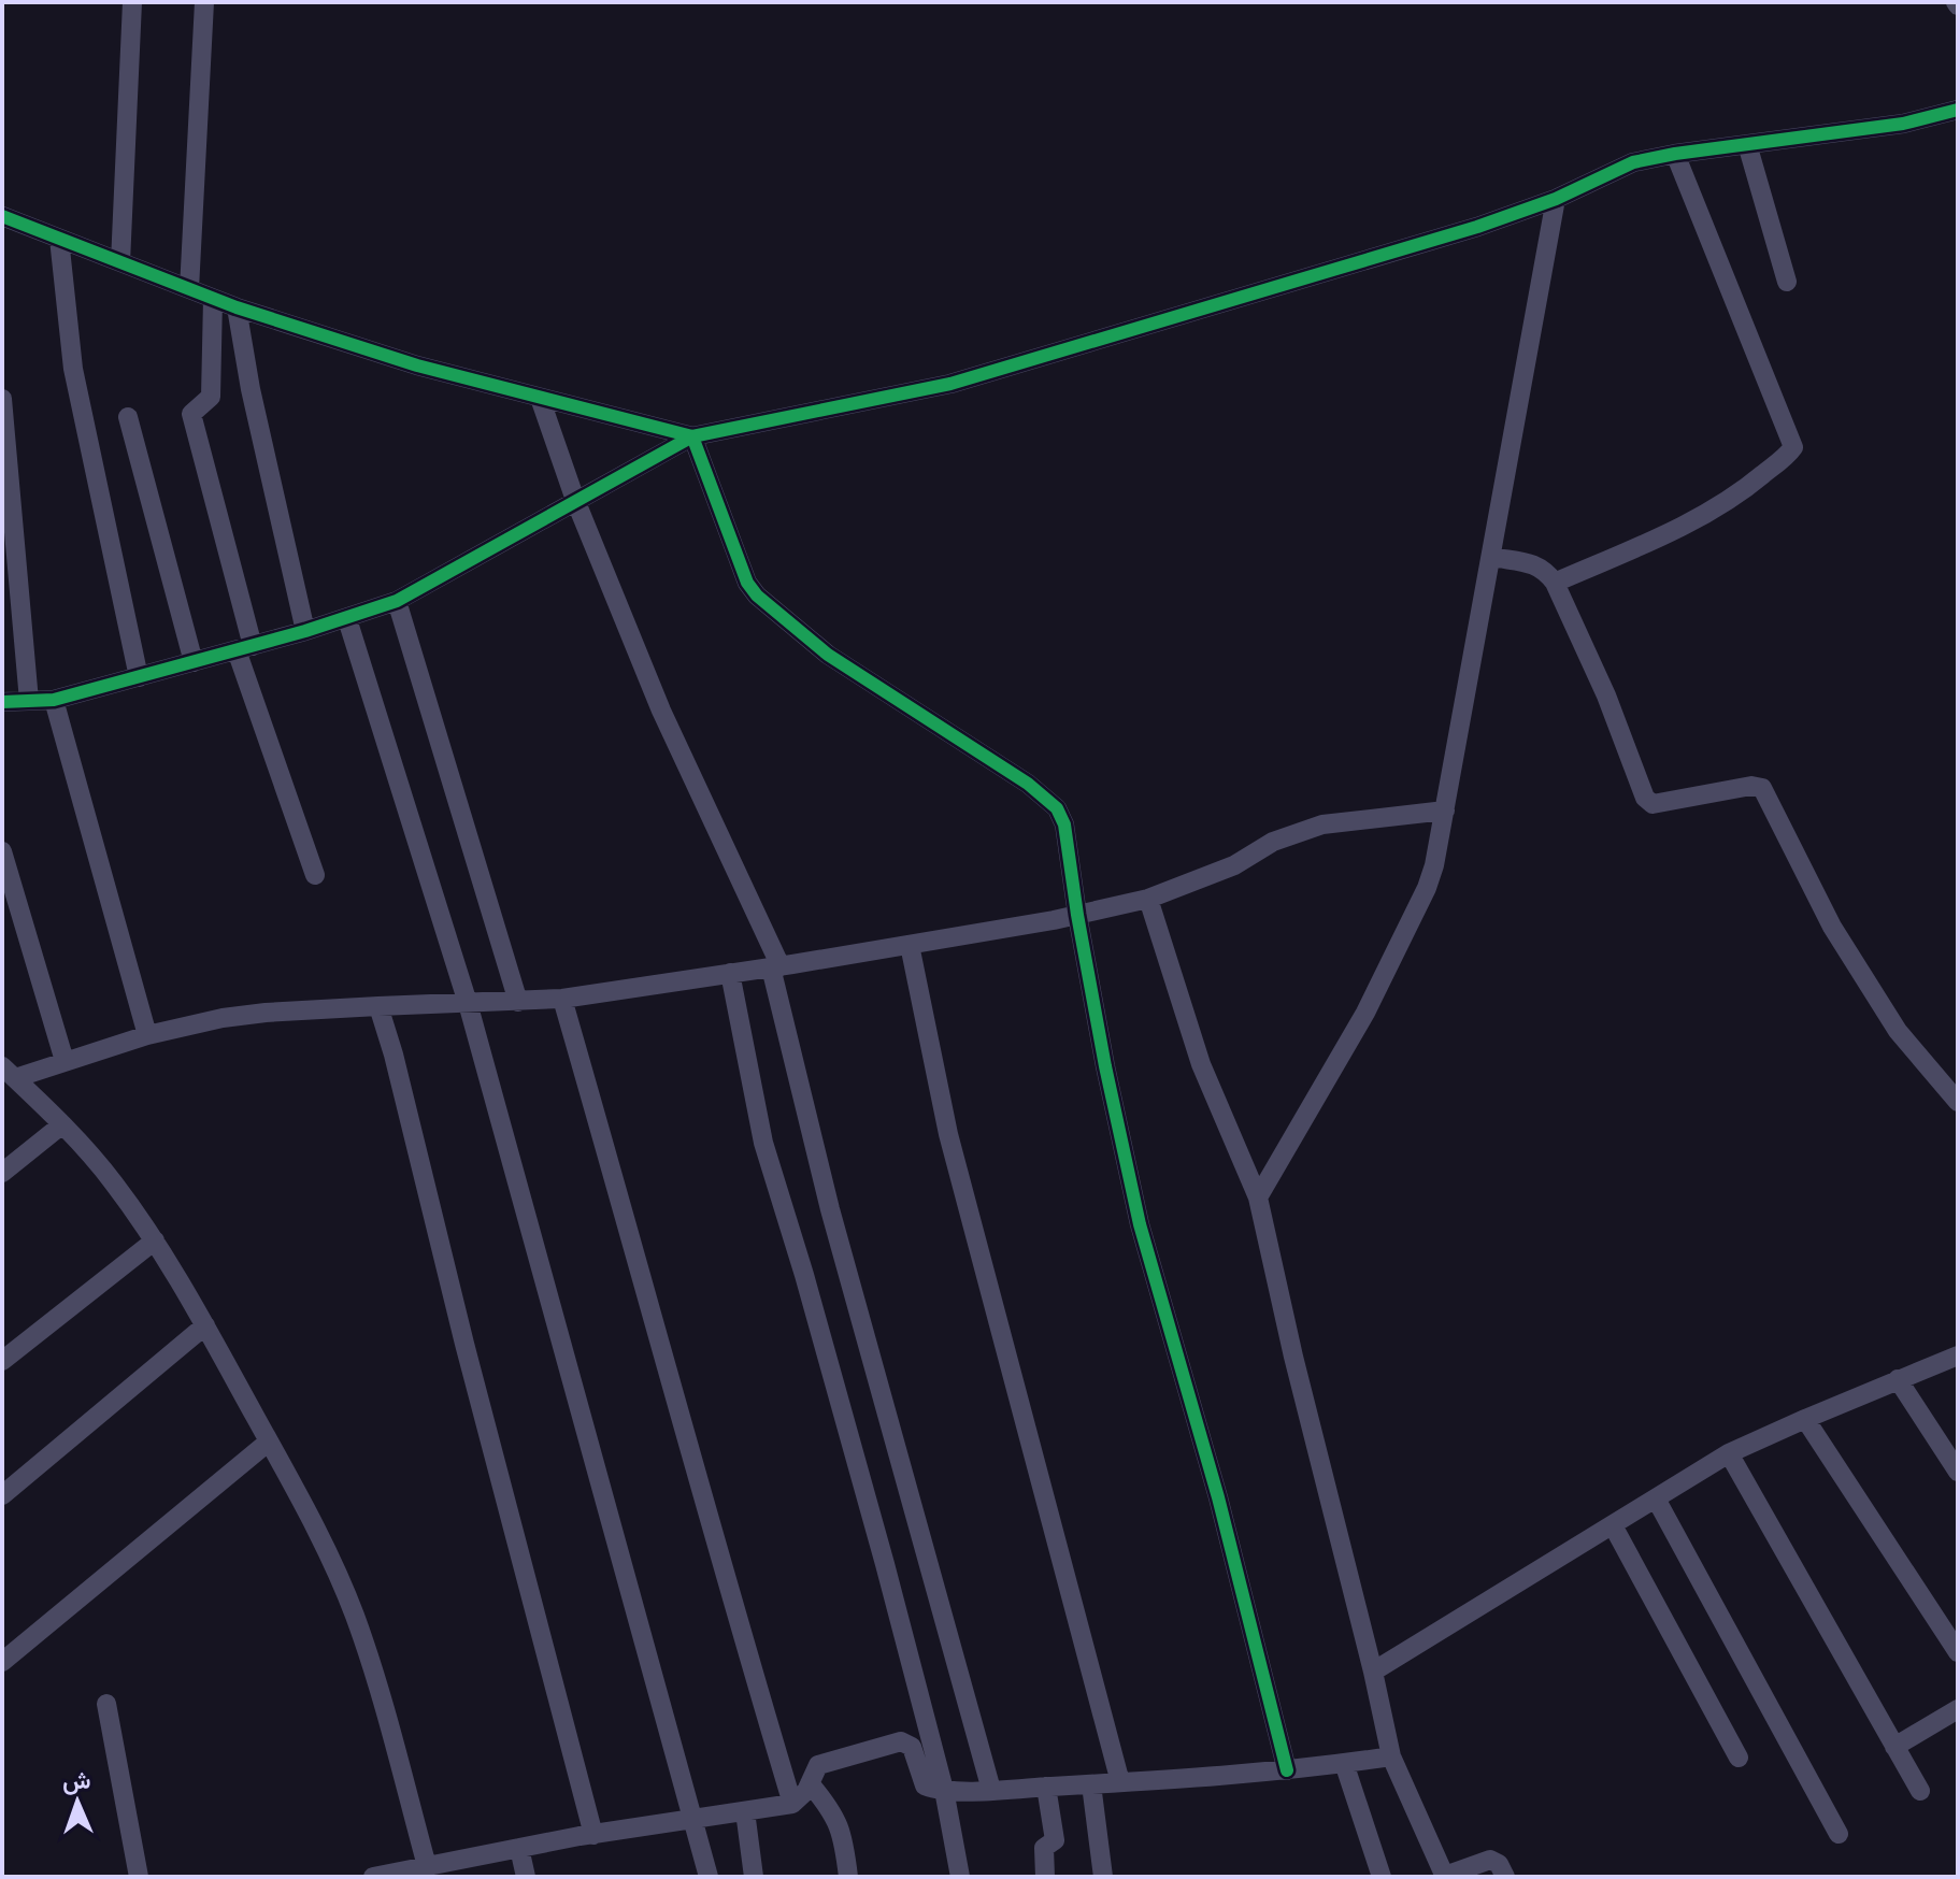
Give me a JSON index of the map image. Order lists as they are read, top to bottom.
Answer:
{
  "north": "top"
}
